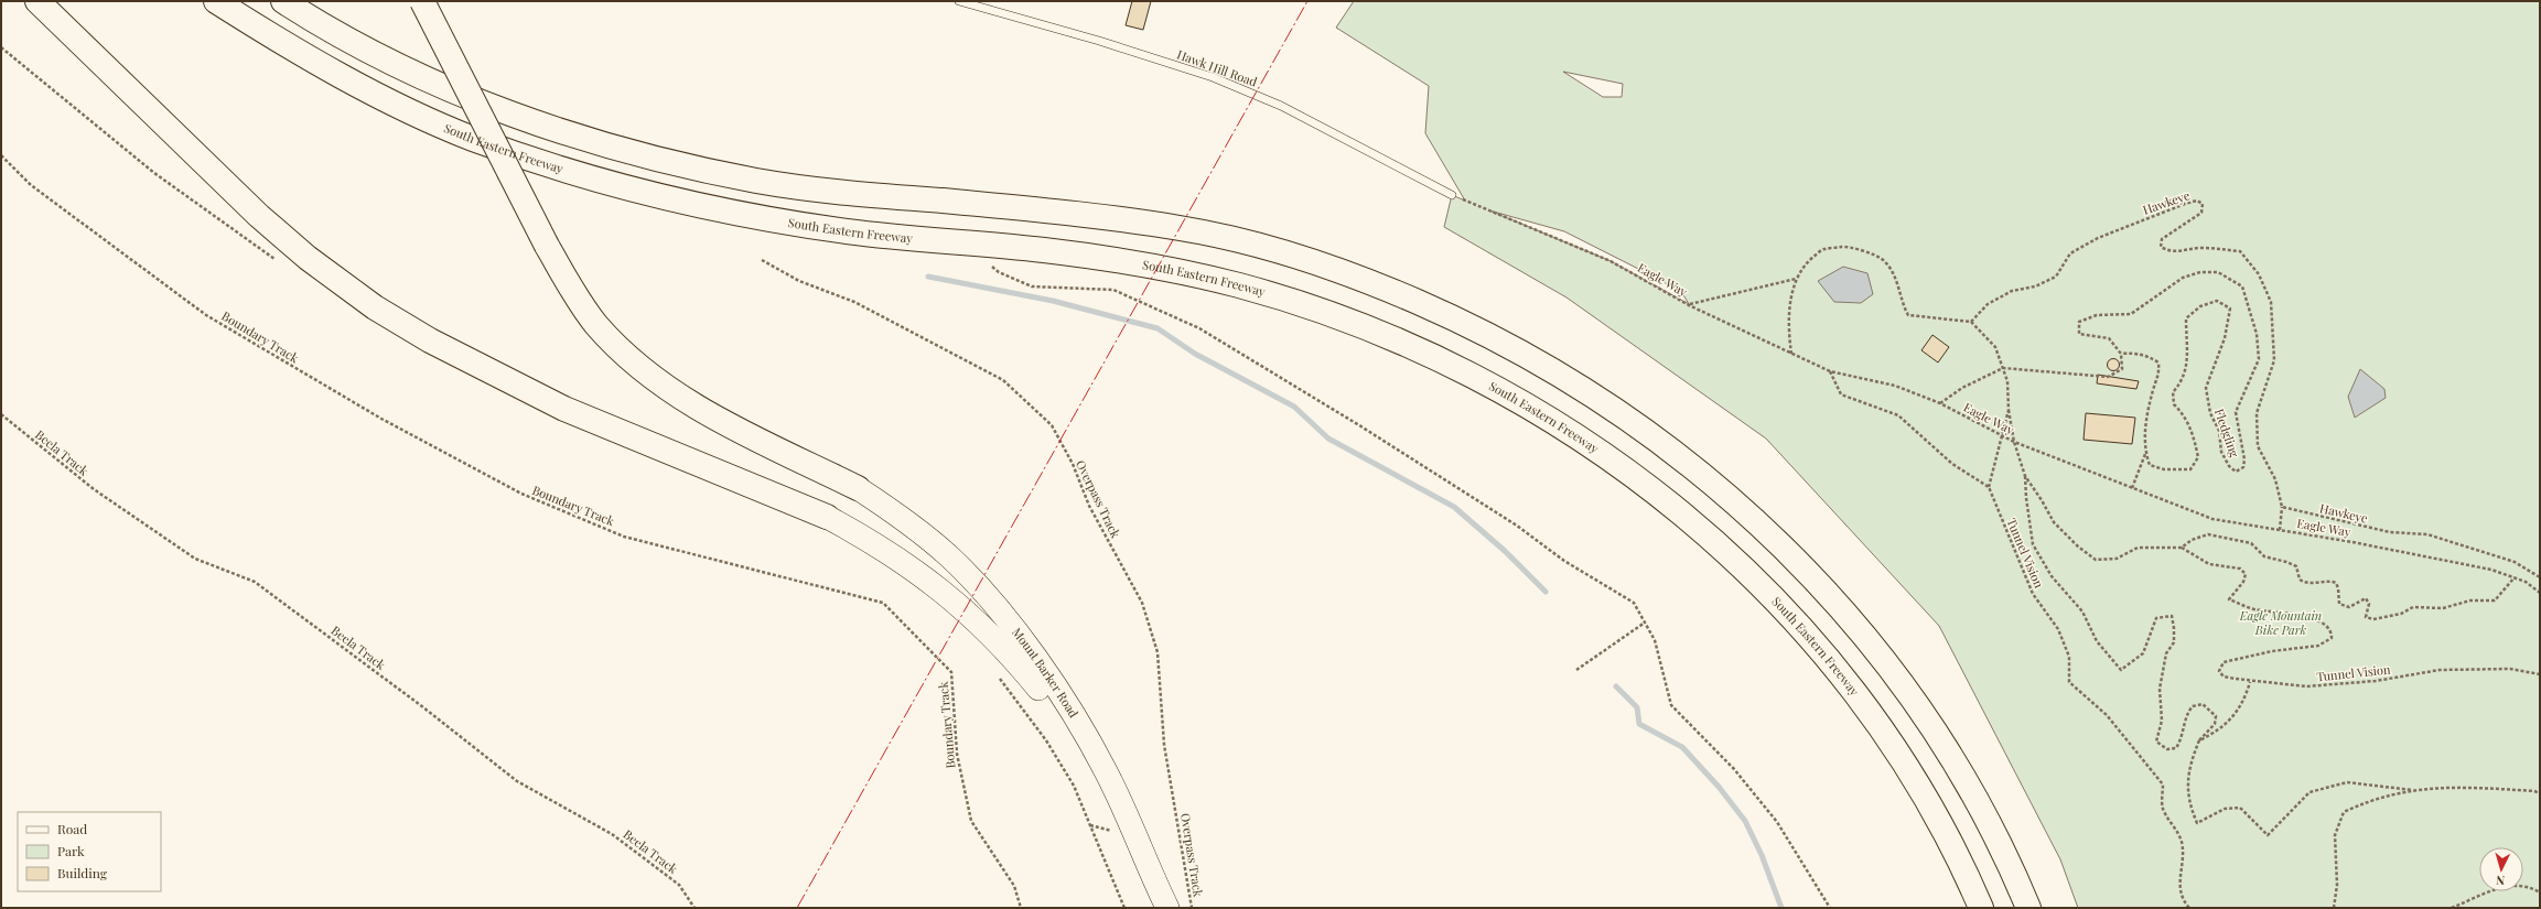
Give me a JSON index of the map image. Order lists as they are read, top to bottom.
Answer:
{
  "streets": {
    "highway": ["South Eastern Freeway"],
    "main road": ["Mount Barker Road"],
    "lane": ["Hawk Hill Road"],
    "path": [
      "Hawkeye",
      "Eagle Way",
      "Boundary Track",
      "Fledgling",
      "Beela Track",
      "Overpass Track",
      "Tunnel Vision"
    ]
  },
  "crossings": [
    ["Hawk Hill Road", "Eagle Way"]
  ],
  "parks": ["Eagle Mountain Bike Park"],
  "legend": ["Road", "Park", "Building"],
  "north": "bottom"
}
